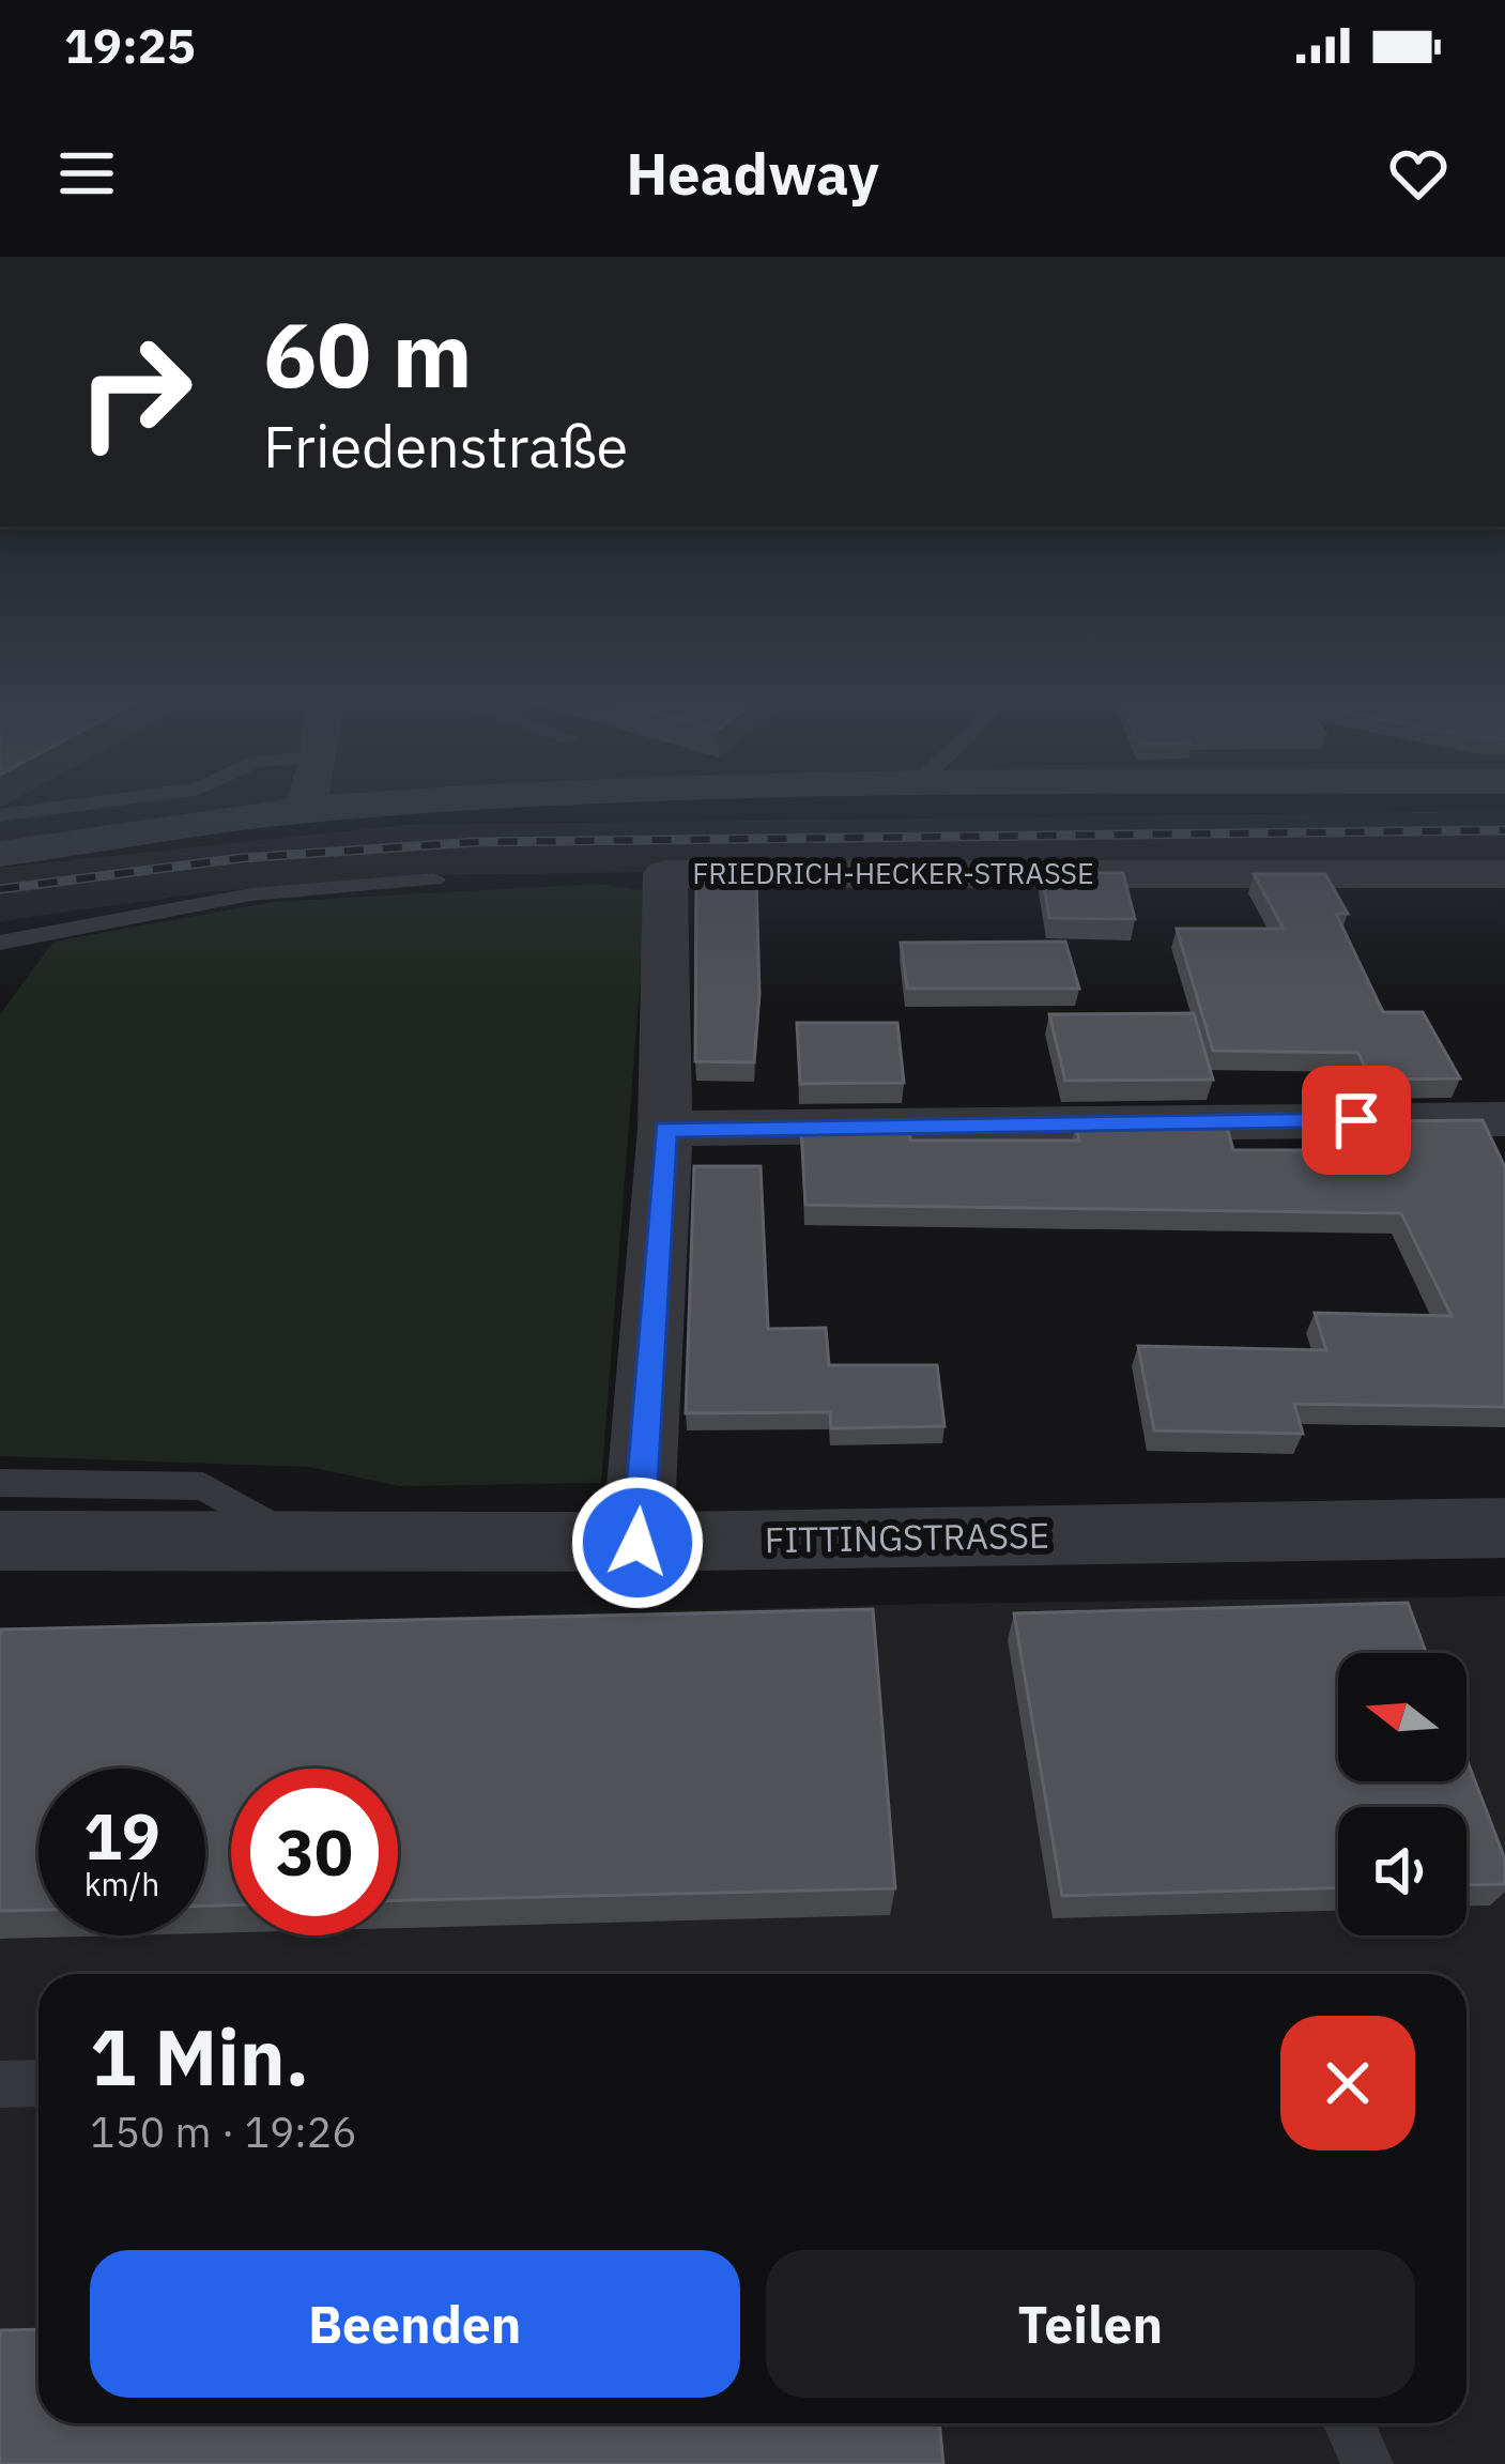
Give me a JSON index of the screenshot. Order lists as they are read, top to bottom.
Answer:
{
  "streets": {
    "street": ["FRIEDRICH-HECKER-STRASSE", "FITTINGSTRASSE"]
  },
  "north": "left",
  "page": {
    "status": "19:25",
    "header": "Headway",
    "turn": ["60 m", "Friedenstraße"],
    "speed": "19 km/h",
    "limit": "30",
    "heading": ["1 Min.", "150 m · 19:26"],
    "buttons": ["Beenden", "Teilen"]
  }
}
